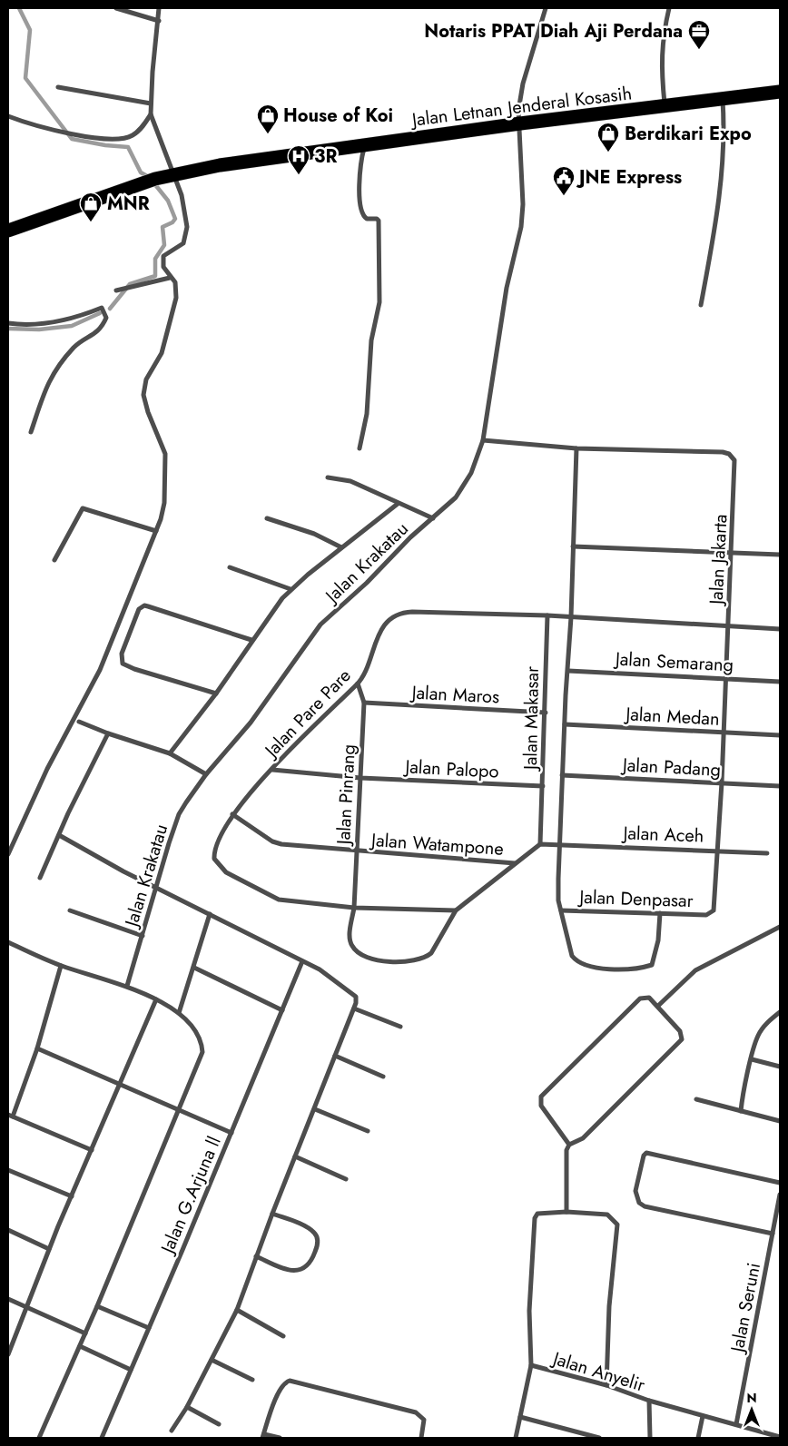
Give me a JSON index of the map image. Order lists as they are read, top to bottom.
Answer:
{
  "streets": {
    "highway": ["Jalan Letnan Jenderal Kosasih"],
    "street": [
      "Jalan Jakarta",
      "Jalan Krakatau",
      "Jalan Semarang",
      "Jalan Maros",
      "Jalan Pare Pare",
      "Jalan Medan",
      "Jalan Makasar",
      "Jalan Padang",
      "Jalan Palopo",
      "Jalan Pinrang",
      "Jalan Aceh",
      "Jalan Watampone",
      "Jalan Denpasar",
      "Jalan G.Arjuna ll",
      "Jalan Seruni",
      "Jalan Anyelir"
    ]
  },
  "crossings": [
    ["Jalan Letnan Jenderal Kosasih", "Jalan Krakatau"],
    ["Jalan Jakarta", "Jalan Krakatau"],
    ["Jalan Jakarta", "Jalan Semarang"],
    ["Jalan Jakarta", "Jalan Medan"],
    ["Jalan Jakarta", "Jalan Makasar"],
    ["Jalan Jakarta", "Jalan Padang"],
    ["Jalan Jakarta", "Jalan Aceh"],
    ["Jalan Jakarta", "Jalan Denpasar"],
    ["Jalan Semarang", "Jalan Makasar"],
    ["Jalan Maros", "Jalan Makasar"],
    ["Jalan Maros", "Jalan Pinrang"],
    ["Jalan Pare Pare", "Jalan Makasar"],
    ["Jalan Pare Pare", "Jalan Palopo"],
    ["Jalan Pare Pare", "Jalan Pinrang"],
    ["Jalan Pare Pare", "Jalan Watampone"],
    ["Jalan Medan", "Jalan Makasar"],
    ["Jalan Makasar", "Jalan Padang"],
    ["Jalan Makasar", "Jalan Palopo"],
    ["Jalan Makasar", "Jalan Aceh"],
    ["Jalan Makasar", "Jalan Denpasar"],
    ["Jalan Palopo", "Jalan Pinrang"],
    ["Jalan Pinrang", "Jalan Watampone"]
  ],
  "places": {
    "office": ["Notaris PPAT Diah Aji Perdana"],
    "shop": ["House of Koi", "Berdikari Expo", "MNR"],
    "hospital": ["3R"],
    "public building": ["JNE Express"]
  },
  "north": "top"
}
